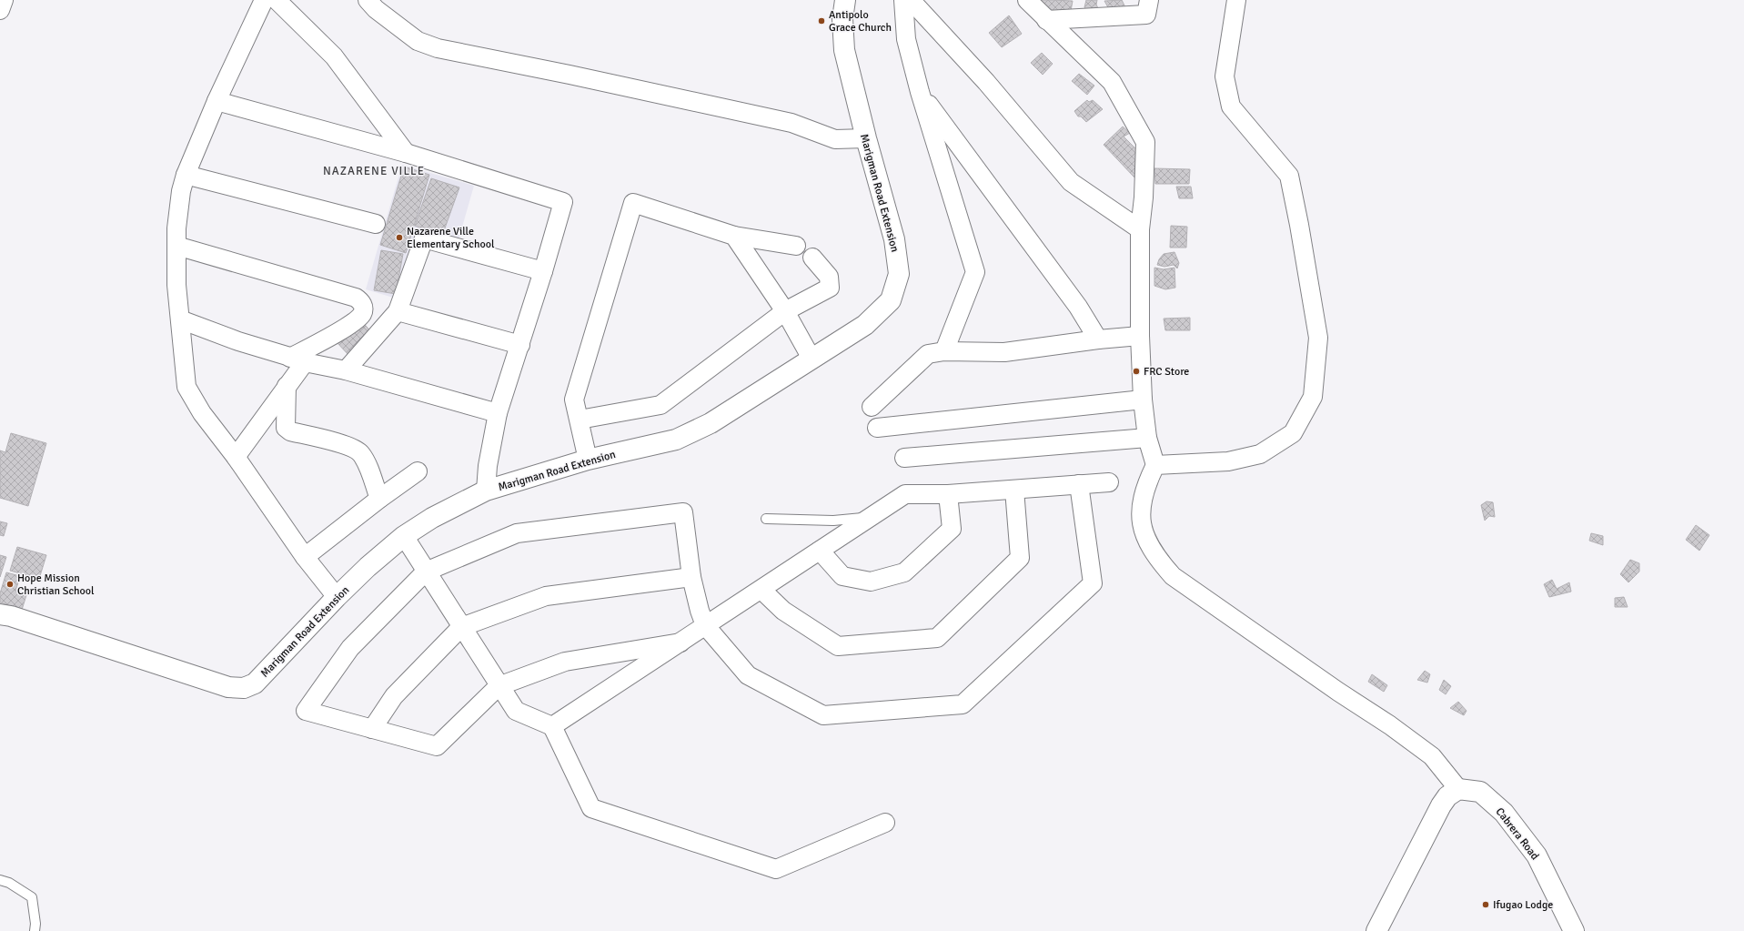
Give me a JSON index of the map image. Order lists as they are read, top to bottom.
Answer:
{
  "streets": {
    "street": ["Marigman Road Extension", "Cabrera Road"]
  },
  "districts": ["NAZARENE VILLE"],
  "places": [
    "Antipolo Grace Church",
    "Nazarene Ville Elementary School",
    "FRC Store",
    "Hope Mission Christian School",
    "Ifugao Lodge"
  ]
}
